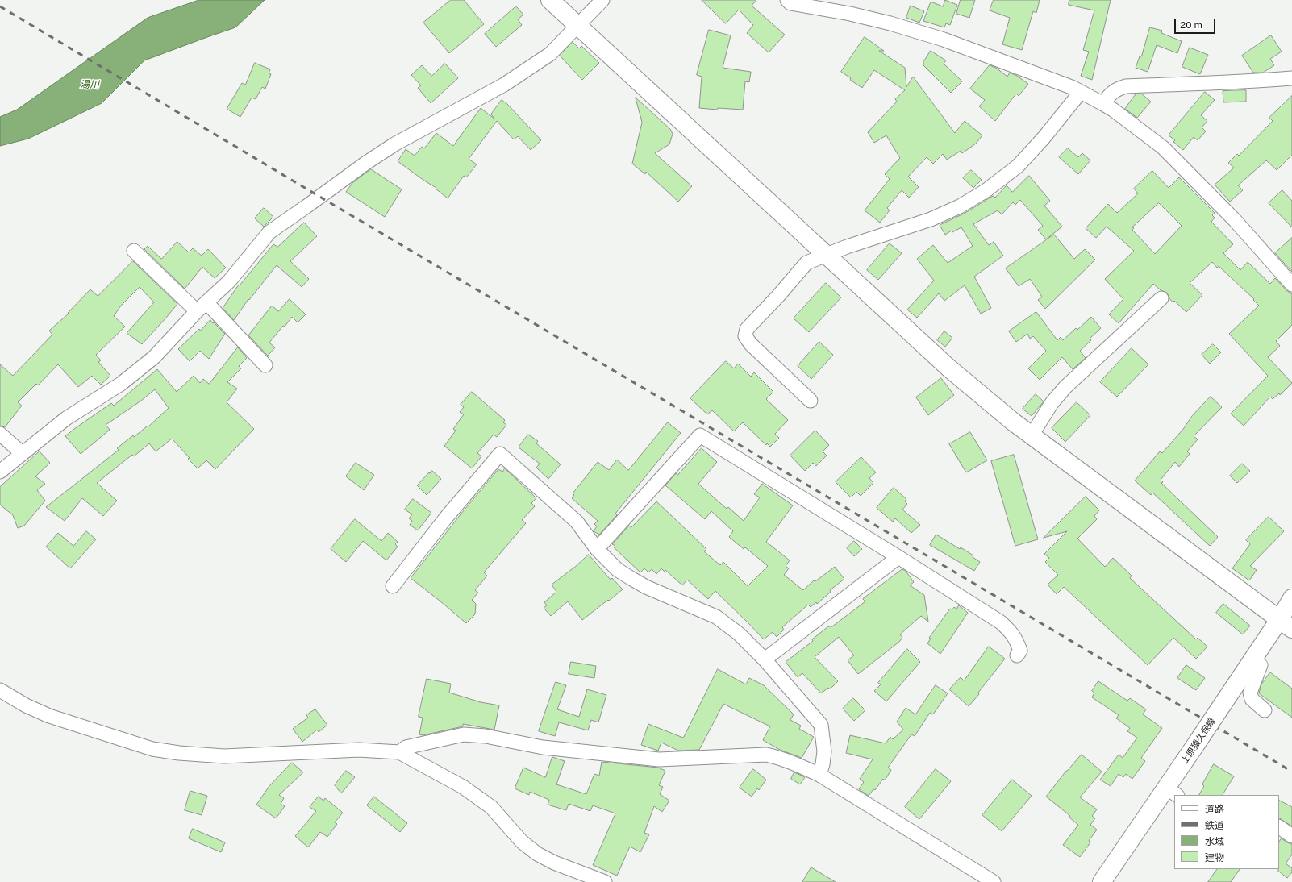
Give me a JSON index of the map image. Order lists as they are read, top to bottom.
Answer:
{
  "streets": {
    "street": ["上原猿久保線"]
  },
  "water": ["湯川"],
  "legend": [
    "道路",
    "鉄道",
    "水域",
    "建物"
  ],
  "scale_bar": "20 m"
}
